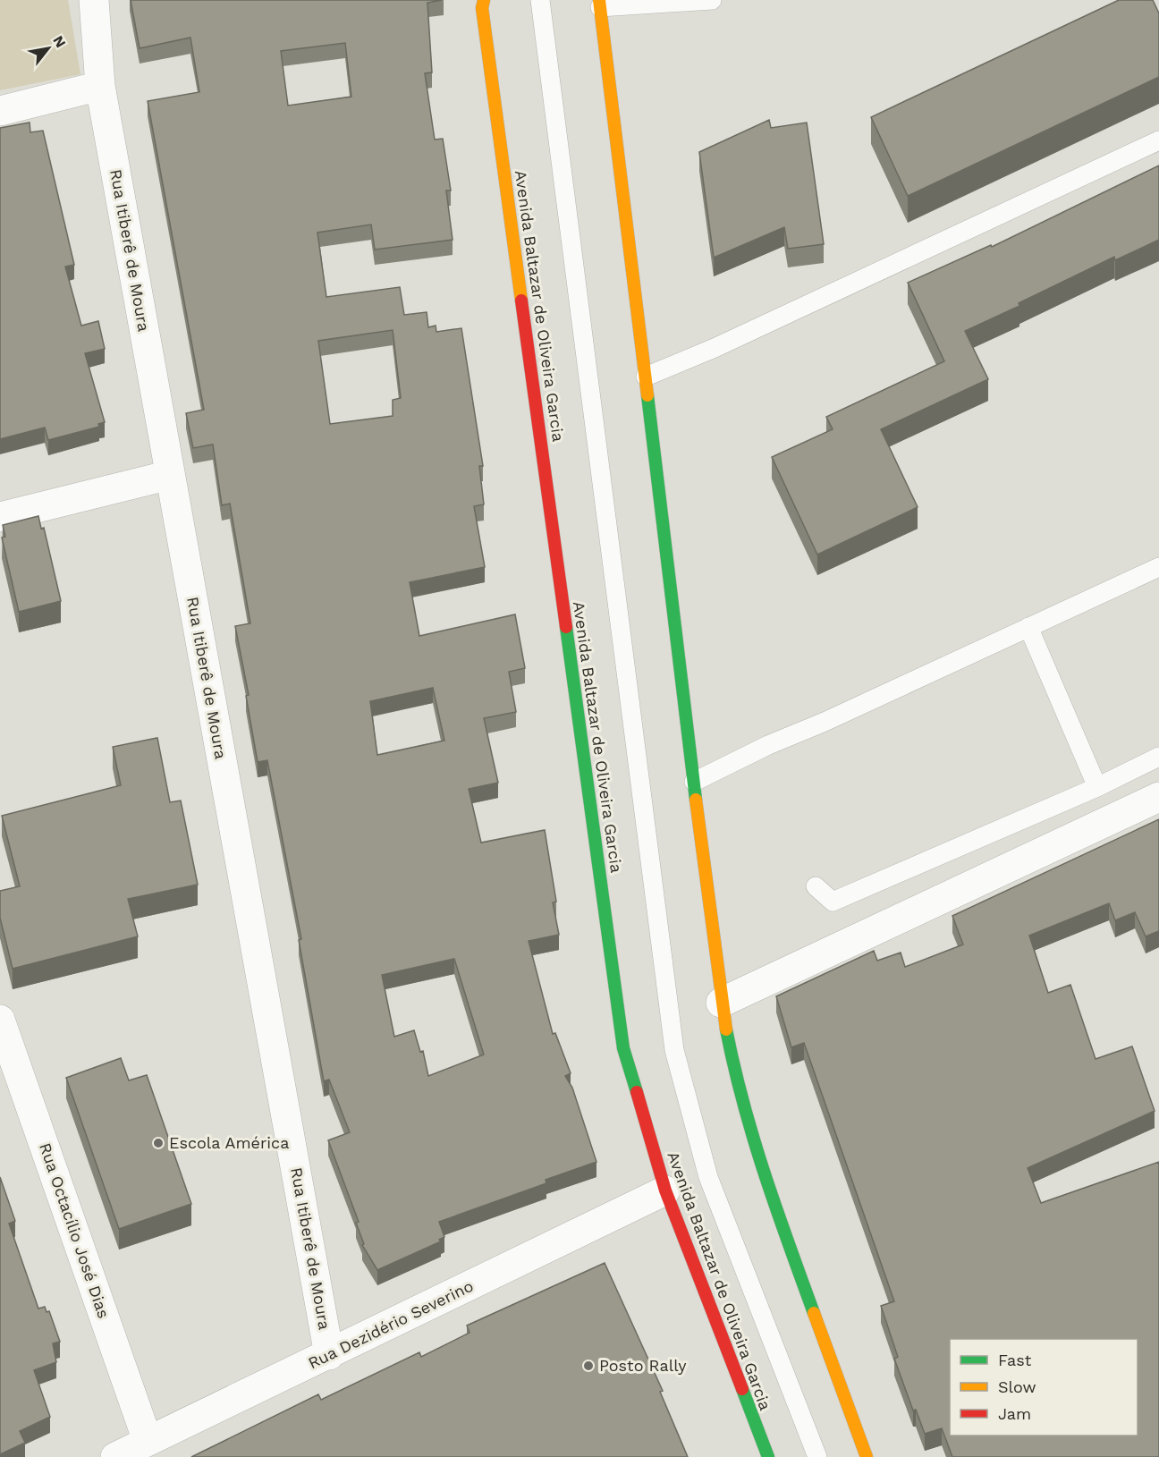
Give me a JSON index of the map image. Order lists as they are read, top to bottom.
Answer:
{
  "streets": {
    "main road": ["Avenida Baltazar de Oliveira Garcia"],
    "street": ["Rua Itiberê de Moura", "Rua Octacílio José Dias", "Rua Dezidério Severino"]
  },
  "crossings": [
    ["Rua Itiberê de Moura", "Rua Dezidério Severino"],
    ["Avenida Baltazar de Oliveira Garcia", "Rua Dezidério Severino"],
    ["Rua Octacílio José Dias", "Rua Dezidério Severino"]
  ],
  "places": ["Escola América", "Posto Rally"],
  "legend": ["Fast", "Slow", "Jam"],
  "north": "top right"
}
